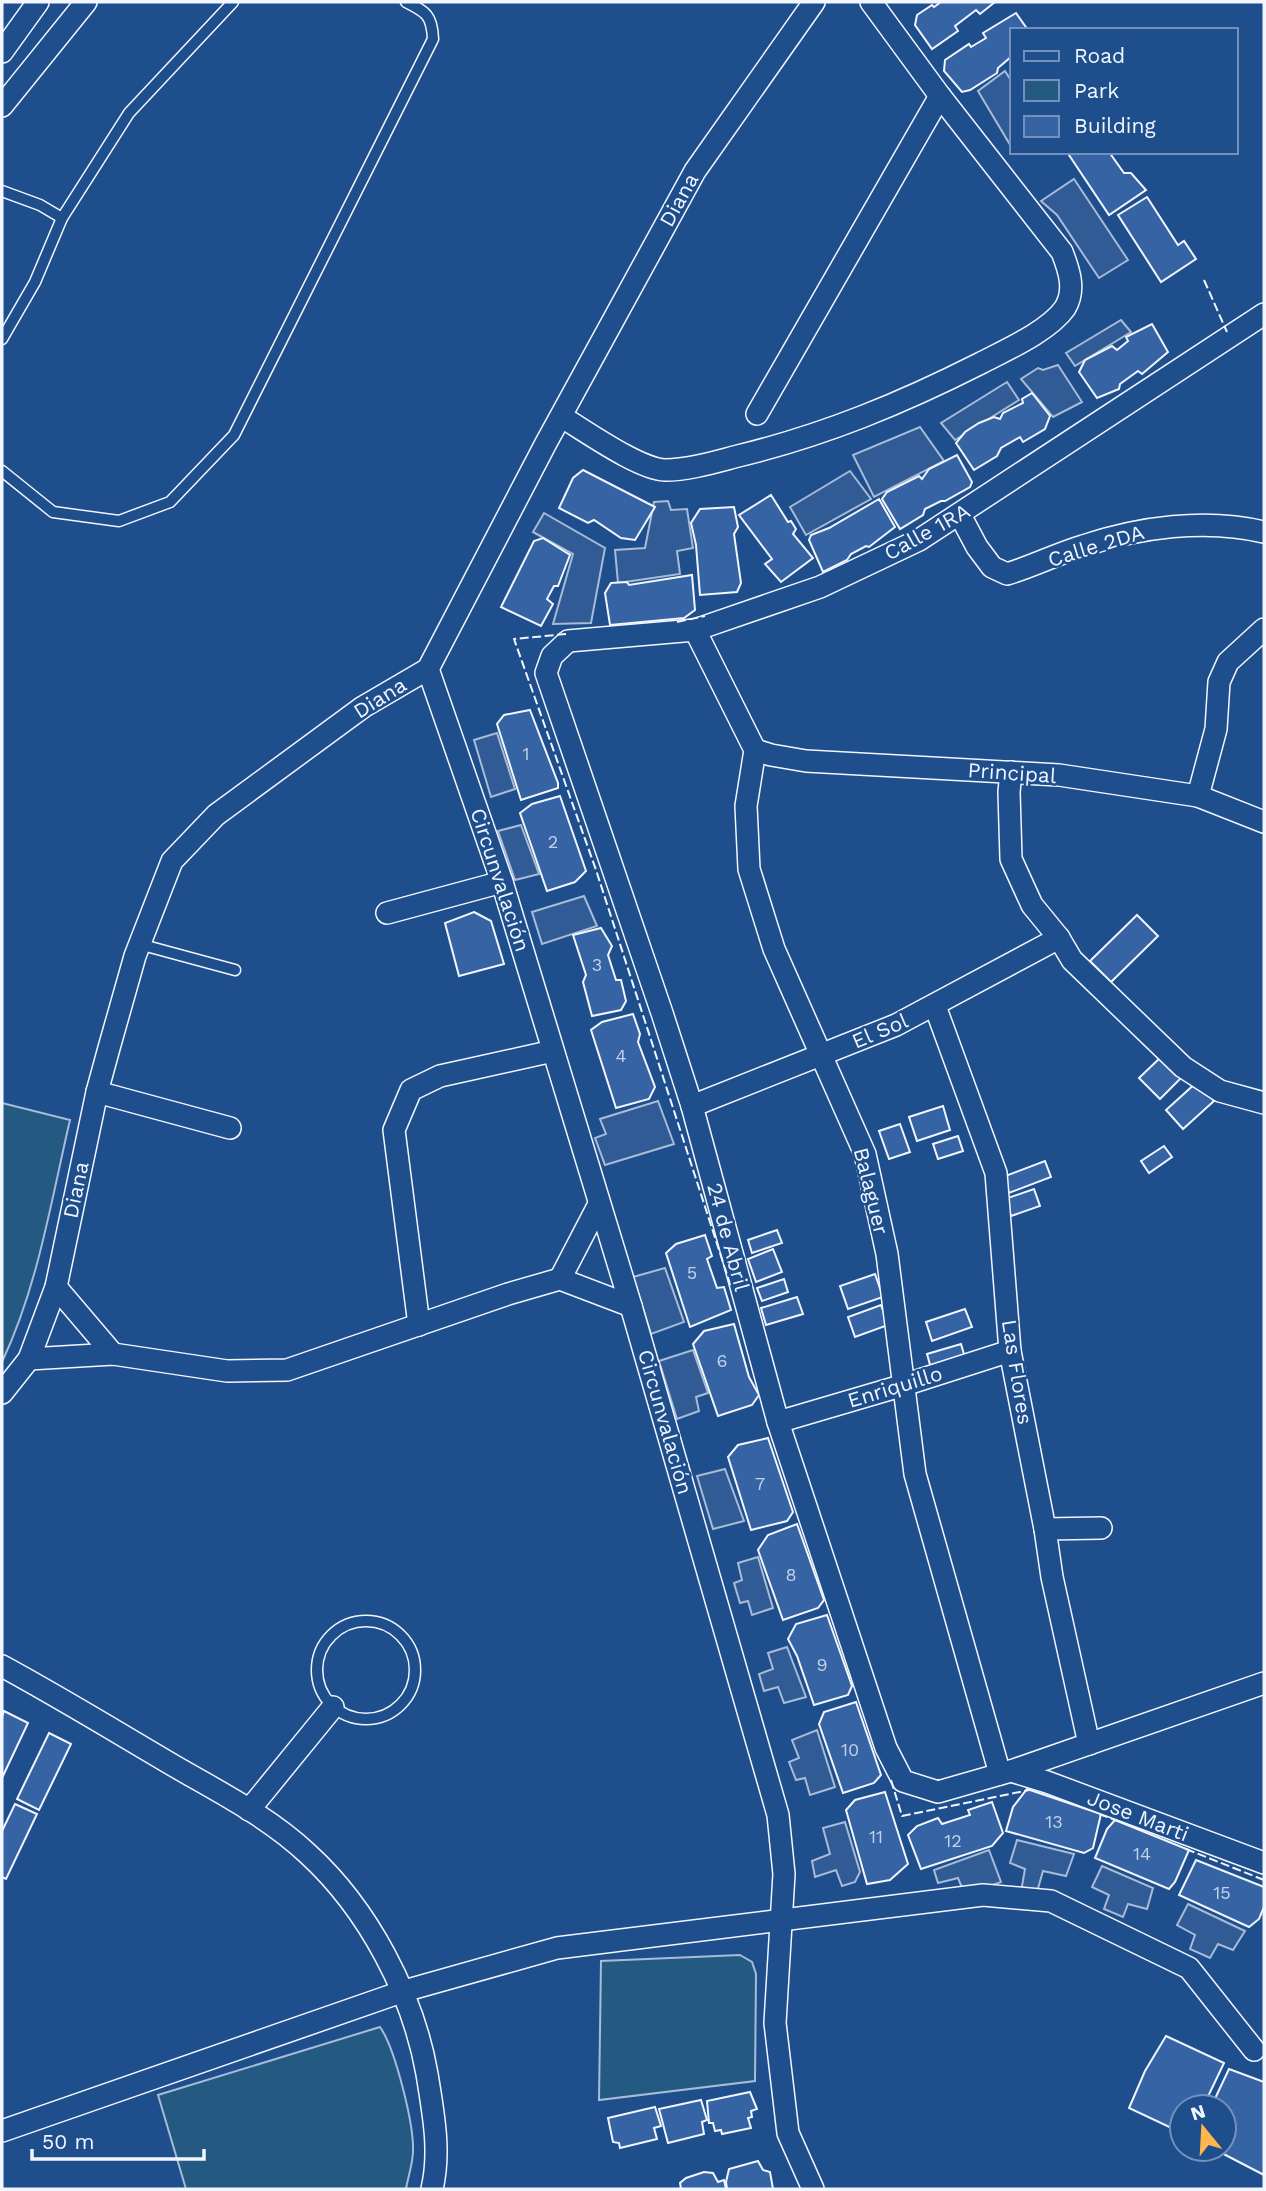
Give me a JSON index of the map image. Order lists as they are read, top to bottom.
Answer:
{
  "streets": {
    "street": [
      "Diana",
      "Calle 1RA",
      "Calle 2DA",
      "Principal",
      "Circunvalación",
      "El Sol",
      "Balaguer",
      "24 de Abril",
      "Las Flores",
      "Enriquillo",
      "Jose Marti"
    ]
  },
  "crossings": [
    ["Diana", "Circunvalación"],
    ["Calle 1RA", "Calle 2DA"],
    ["Calle 1RA", "24 de Abril"],
    ["Principal", "Balaguer"],
    ["El Sol", "Balaguer"],
    ["El Sol", "24 de Abril"],
    ["El Sol", "Las Flores"],
    ["Balaguer", "24 de Abril"],
    ["Balaguer", "Enriquillo"],
    ["Balaguer", "Jose Marti"],
    ["24 de Abril", "Enriquillo"],
    ["24 de Abril", "Jose Marti"],
    ["Las Flores", "Enriquillo"]
  ],
  "house_numbers": [
    "1",
    "2",
    "3",
    "4",
    "5",
    "6",
    "7",
    "8",
    "9",
    "10",
    "13",
    "11",
    "12",
    "14",
    "15"
  ],
  "legend": ["Road", "Park", "Building"],
  "scale_bar": "50 m",
  "north": "top"
}
